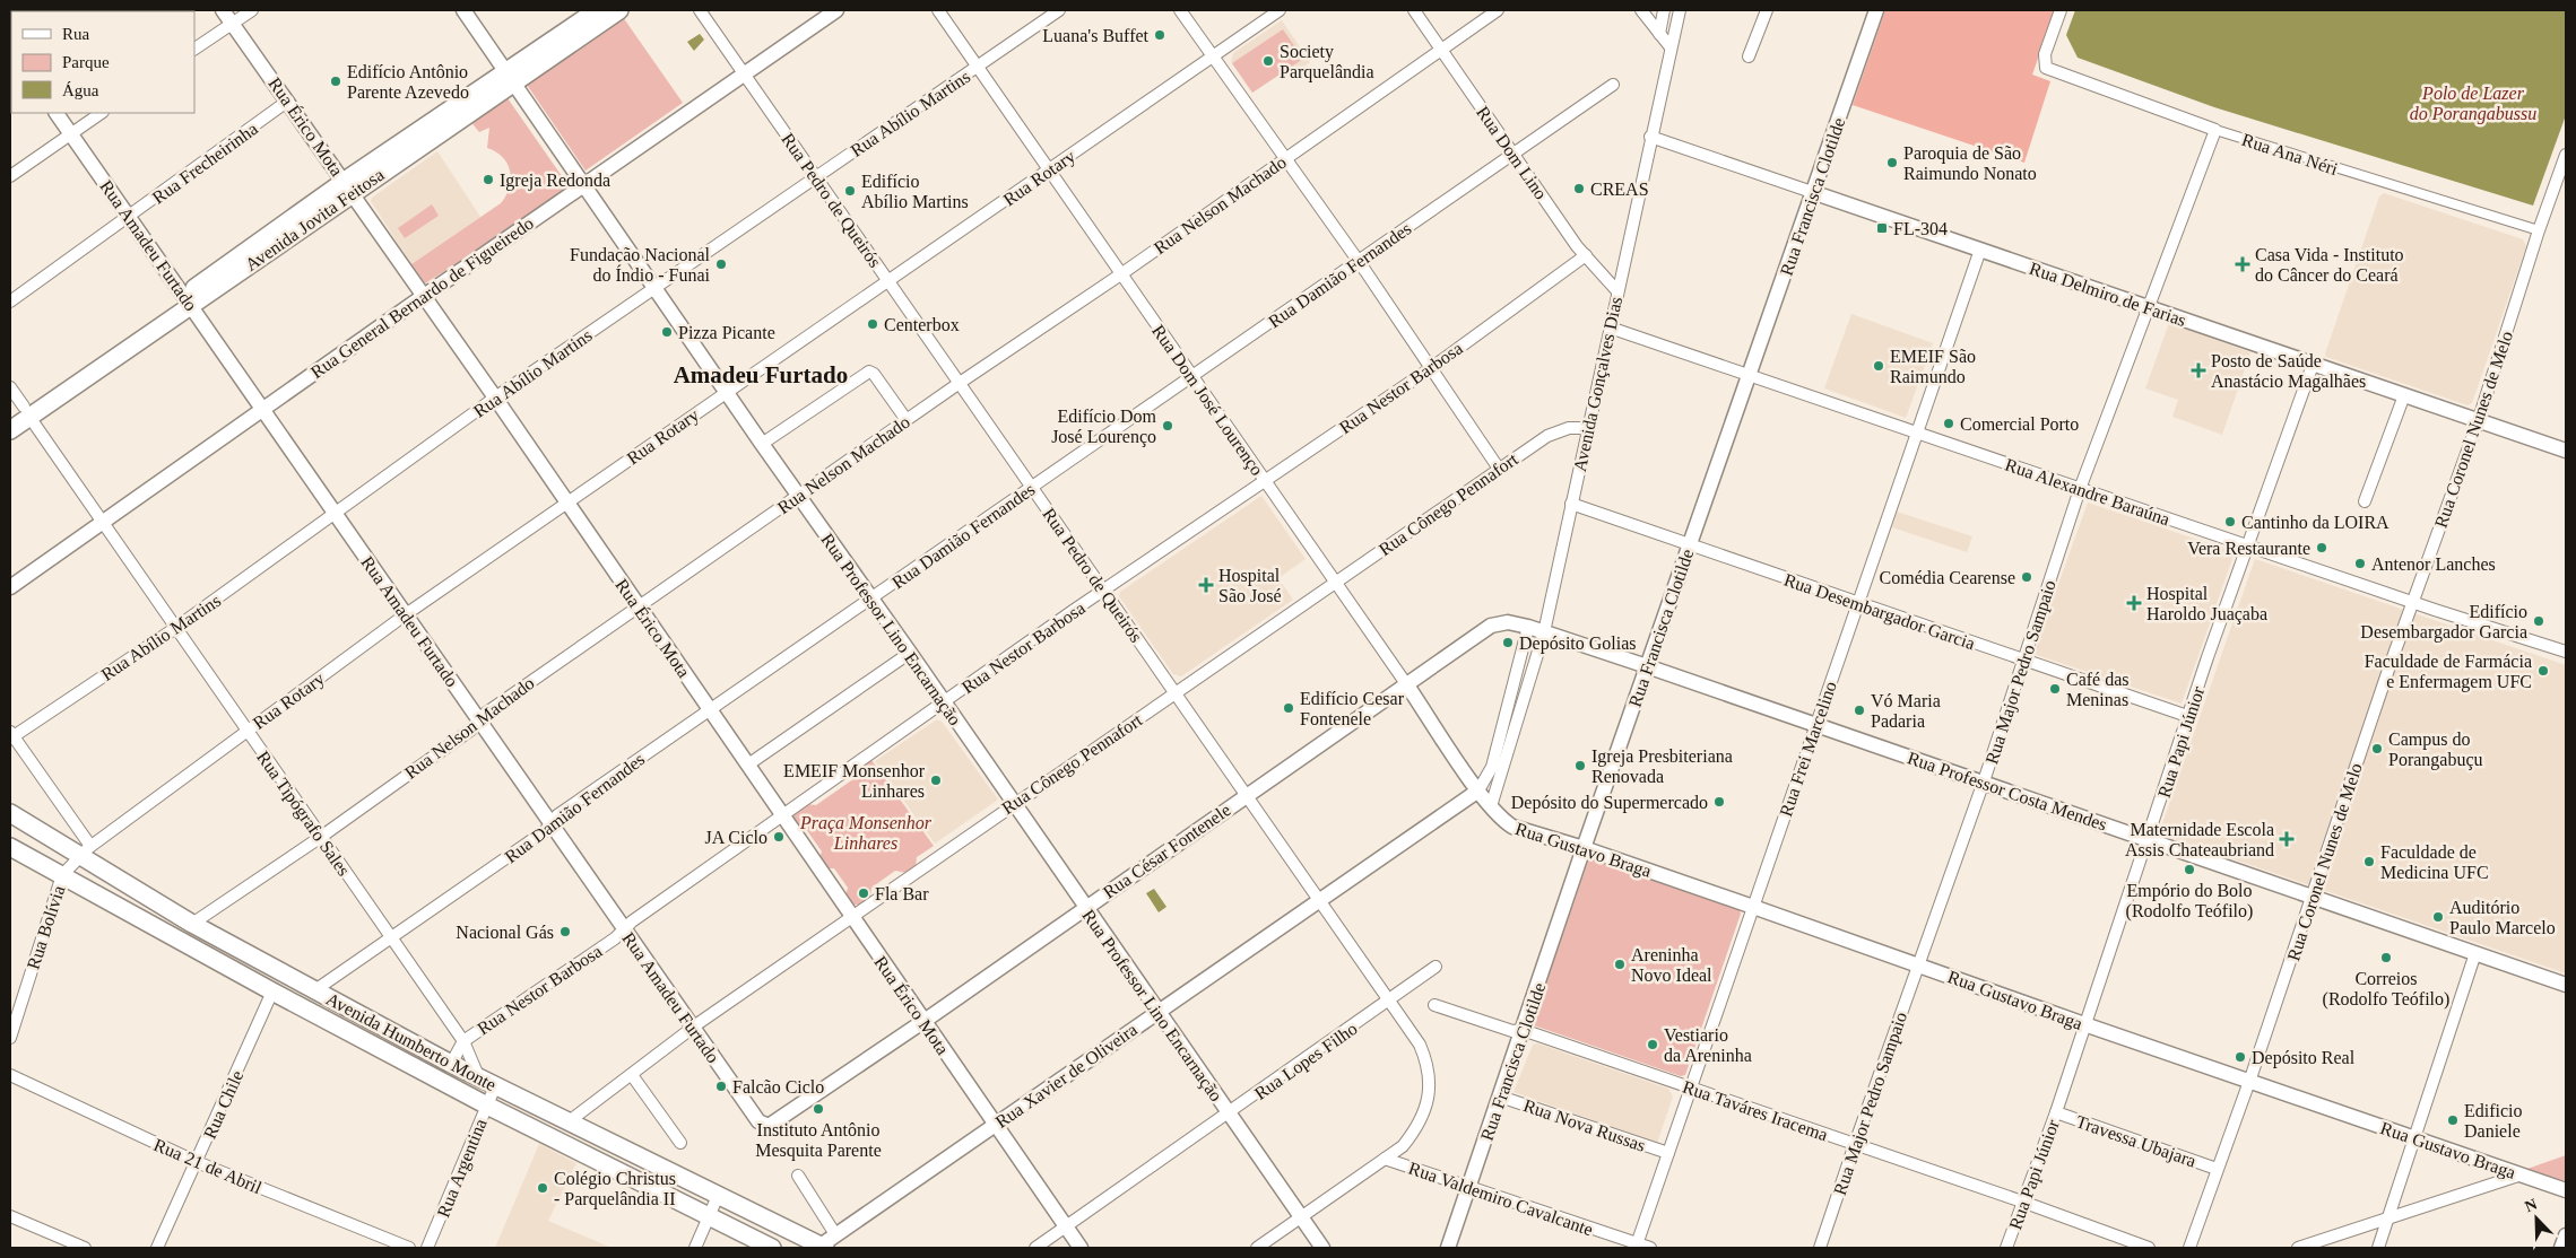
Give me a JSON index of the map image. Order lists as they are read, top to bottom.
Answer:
{
  "streets": {
    "main road": ["Avenida Jovita Feitosa", "Avenida Humberto Monte"],
    "street": [
      "Rua Abílio Martins",
      "Rua Érico Mota",
      "Rua Dom Lino",
      "Rua Ana Néri",
      "Rua Frecheirinha",
      "Rua Rotary",
      "Rua Francisca Clotilde",
      "Rua Pedro de Queirós",
      "Rua Nelson Machado",
      "Rua Amadeu Furtado",
      "Rua Damião Fernandes",
      "Rua Delmiro de Farias",
      "Rua General Bernardo de Figueiredo",
      "Avenida Gonçalves Dias",
      "Rua Nestor Barbosa",
      "Rua Dom José Lourenço",
      "Rua Coronel Nunes de Melo",
      "Rua Alexandre Baraúna",
      "Rua Cônego Pennafort",
      "Rua Desembargador Garcia",
      "Rua Professor Lino Encarnação",
      "Rua Major Pedro Sampaio",
      "Rua Papi Júnior",
      "Rua Frei Marcelino",
      "Rua Professor Costa Mendes",
      "Rua Tipógrafo Sales",
      "Rua Gustavo Braga",
      "Rua César Fontenele",
      "Rua Bolívia",
      "Rua Lopes Filho",
      "Rua Xavier de Oliveira",
      "Rua Chile",
      "Rua Taváres Iracema",
      "Rua Nova Russas",
      "Travessa Ubajara",
      "Rua 21 de Abril",
      "Rua Argentina",
      "Rua Valdemiro Cavalcante"
    ]
  },
  "crossings": [
    ["Rua Abílio Martins", "Rua Érico Mota"],
    ["Rua Abílio Martins", "Rua Pedro de Queirós"],
    ["Rua Abílio Martins", "Rua Amadeu Furtado"],
    ["Rua Abílio Martins", "Rua Dom José Lourenço"],
    ["Rua Abílio Martins", "Rua Professor Lino Encarnação"],
    ["Rua Abílio Martins", "Rua Tipógrafo Sales"],
    ["Rua Érico Mota", "Rua Frecheirinha"],
    ["Rua Érico Mota", "Rua Rotary"],
    ["Rua Érico Mota", "Rua Nelson Machado"],
    ["Rua Érico Mota", "Avenida Jovita Feitosa"],
    ["Rua Érico Mota", "Rua Damião Fernandes"],
    ["Rua Érico Mota", "Rua General Bernardo de Figueiredo"],
    ["Rua Érico Mota", "Rua Nestor Barbosa"],
    ["Rua Érico Mota", "Rua Cônego Pennafort"],
    ["Rua Érico Mota", "Rua César Fontenele"],
    ["Rua Érico Mota", "Rua Lopes Filho"],
    ["Rua Érico Mota", "Rua Xavier de Oliveira"],
    ["Rua Dom Lino", "Rua Nelson Machado"],
    ["Rua Dom Lino", "Rua Damião Fernandes"],
    ["Rua Dom Lino", "Avenida Gonçalves Dias"],
    ["Rua Dom Lino", "Rua Nestor Barbosa"],
    ["Rua Ana Néri", "Rua Coronel Nunes de Melo"],
    ["Rua Ana Néri", "Rua Major Pedro Sampaio"],
    ["Rua Frecheirinha", "Rua Amadeu Furtado"],
    ["Rua Rotary", "Rua Pedro de Queirós"],
    ["Rua Rotary", "Rua Amadeu Furtado"],
    ["Rua Rotary", "Rua Dom José Lourenço"],
    ["Rua Rotary", "Rua Professor Lino Encarnação"],
    ["Rua Rotary", "Rua Tipógrafo Sales"],
    ["Rua Rotary", "Rua Bolívia"],
    ["Rua Rotary", "Avenida Humberto Monte"],
    ["Rua Francisca Clotilde", "Rua Delmiro de Farias"],
    ["Rua Francisca Clotilde", "Rua Alexandre Baraúna"],
    ["Rua Francisca Clotilde", "Rua Desembargador Garcia"],
    ["Rua Francisca Clotilde", "Rua Professor Costa Mendes"],
    ["Rua Francisca Clotilde", "Rua Gustavo Braga"],
    ["Rua Francisca Clotilde", "Rua Taváres Iracema"],
    ["Rua Francisca Clotilde", "Rua Nova Russas"],
    ["Rua Francisca Clotilde", "Rua Valdemiro Cavalcante"],
    ["Rua Pedro de Queirós", "Rua Nelson Machado"],
    ["Rua Pedro de Queirós", "Rua Damião Fernandes"],
    ["Rua Pedro de Queirós", "Rua General Bernardo de Figueiredo"],
    ["Rua Pedro de Queirós", "Rua Nestor Barbosa"],
    ["Rua Pedro de Queirós", "Rua Cônego Pennafort"],
    ["Rua Pedro de Queirós", "Rua Professor Lino Encarnação"],
    ["Rua Pedro de Queirós", "Rua César Fontenele"],
    ["Rua Pedro de Queirós", "Rua Lopes Filho"],
    ["Rua Pedro de Queirós", "Rua Xavier de Oliveira"],
    ["Rua Pedro de Queirós", "Rua Valdemiro Cavalcante"],
    ["Rua Nelson Machado", "Rua Amadeu Furtado"],
    ["Rua Nelson Machado", "Rua Dom José Lourenço"],
    ["Rua Nelson Machado", "Rua Professor Lino Encarnação"],
    ["Rua Nelson Machado", "Rua Tipógrafo Sales"],
    ["Rua Nelson Machado", "Avenida Humberto Monte"],
    ["Avenida Jovita Feitosa", "Rua Amadeu Furtado"],
    ["Avenida Jovita Feitosa", "Rua Professor Lino Encarnação"],
    ["Avenida Jovita Feitosa", "Rua Tipógrafo Sales"],
    ["Rua Amadeu Furtado", "Rua Damião Fernandes"],
    ["Rua Amadeu Furtado", "Rua General Bernardo de Figueiredo"],
    ["Rua Amadeu Furtado", "Rua Nestor Barbosa"],
    ["Rua Amadeu Furtado", "Rua Cônego Pennafort"],
    ["Rua Amadeu Furtado", "Rua César Fontenele"],
    ["Rua Damião Fernandes", "Rua Dom José Lourenço"],
    ["Rua Damião Fernandes", "Rua Professor Lino Encarnação"],
    ["Rua Damião Fernandes", "Rua Tipógrafo Sales"],
    ["Rua Damião Fernandes", "Avenida Humberto Monte"],
    ["Rua Delmiro de Farias", "Avenida Gonçalves Dias"],
    ["Rua Delmiro de Farias", "Rua Coronel Nunes de Melo"],
    ["Rua Delmiro de Farias", "Rua Major Pedro Sampaio"],
    ["Rua Delmiro de Farias", "Rua Papi Júnior"],
    ["Rua Delmiro de Farias", "Rua Frei Marcelino"],
    ["Rua General Bernardo de Figueiredo", "Rua Professor Lino Encarnação"],
    ["Rua General Bernardo de Figueiredo", "Rua Tipógrafo Sales"],
    ["Avenida Gonçalves Dias", "Rua Dom José Lourenço"],
    ["Avenida Gonçalves Dias", "Rua Alexandre Baraúna"],
    ["Avenida Gonçalves Dias", "Rua Cônego Pennafort"],
    ["Avenida Gonçalves Dias", "Rua Desembargador Garcia"],
    ["Avenida Gonçalves Dias", "Rua Professor Costa Mendes"],
    ["Avenida Gonçalves Dias", "Rua Gustavo Braga"],
    ["Avenida Gonçalves Dias", "Rua César Fontenele"],
    ["Avenida Gonçalves Dias", "Rua Xavier de Oliveira"],
    ["Rua Nestor Barbosa", "Rua Dom José Lourenço"],
    ["Rua Nestor Barbosa", "Rua Professor Lino Encarnação"],
    ["Rua Nestor Barbosa", "Rua Tipógrafo Sales"],
    ["Rua Nestor Barbosa", "Avenida Humberto Monte"],
    ["Rua Nestor Barbosa", "Rua Argentina"],
    ["Rua Dom José Lourenço", "Rua Cônego Pennafort"],
    ["Rua Dom José Lourenço", "Rua Gustavo Braga"],
    ["Rua Dom José Lourenço", "Rua César Fontenele"],
    ["Rua Dom José Lourenço", "Rua Xavier de Oliveira"],
    ["Rua Coronel Nunes de Melo", "Rua Alexandre Baraúna"],
    ["Rua Coronel Nunes de Melo", "Rua Professor Costa Mendes"],
    ["Rua Coronel Nunes de Melo", "Rua Gustavo Braga"],
    ["Rua Coronel Nunes de Melo", "Travessa Ubajara"],
    ["Rua Alexandre Baraúna", "Rua Major Pedro Sampaio"],
    ["Rua Alexandre Baraúna", "Rua Papi Júnior"],
    ["Rua Alexandre Baraúna", "Rua Frei Marcelino"],
    ["Rua Cônego Pennafort", "Rua Professor Lino Encarnação"],
    ["Rua Cônego Pennafort", "Avenida Humberto Monte"],
    ["Rua Desembargador Garcia", "Rua Major Pedro Sampaio"],
    ["Rua Desembargador Garcia", "Rua Papi Júnior"],
    ["Rua Desembargador Garcia", "Rua Frei Marcelino"],
    ["Rua Professor Lino Encarnação", "Rua César Fontenele"],
    ["Rua Professor Lino Encarnação", "Rua Lopes Filho"],
    ["Rua Professor Lino Encarnação", "Rua Xavier de Oliveira"],
    ["Rua Major Pedro Sampaio", "Rua Professor Costa Mendes"],
    ["Rua Major Pedro Sampaio", "Rua Gustavo Braga"],
    ["Rua Major Pedro Sampaio", "Rua Taváres Iracema"],
    ["Rua Papi Júnior", "Rua Professor Costa Mendes"],
    ["Rua Papi Júnior", "Rua Gustavo Braga"],
    ["Rua Papi Júnior", "Rua Taváres Iracema"],
    ["Rua Papi Júnior", "Travessa Ubajara"],
    ["Rua Frei Marcelino", "Rua Professor Costa Mendes"],
    ["Rua Frei Marcelino", "Rua Gustavo Braga"],
    ["Rua Frei Marcelino", "Rua Taváres Iracema"],
    ["Rua Frei Marcelino", "Rua Nova Russas"],
    ["Rua Frei Marcelino", "Rua Valdemiro Cavalcante"],
    ["Rua Professor Costa Mendes", "Rua César Fontenele"],
    ["Rua Gustavo Braga", "Rua Xavier de Oliveira"],
    ["Rua Bolívia", "Avenida Humberto Monte"],
    ["Avenida Humberto Monte", "Rua Xavier de Oliveira"],
    ["Avenida Humberto Monte", "Rua Chile"],
    ["Avenida Humberto Monte", "Rua Argentina"],
    ["Rua Chile", "Rua 21 de Abril"]
  ],
  "districts": ["Amadeu Furtado"],
  "parks": ["Polo de Lazer do Porangabussu", "Praça Monsenhor Linhares"],
  "places": {
    "other": [
      "Luana's Buffet",
      "Society Parquelândia",
      "Edifício Antônio Parente Azevedo",
      "Paroquia de São Raimundo Nonato",
      "Igreja Redonda",
      "CREAS",
      "Edifício Abílio Martins",
      "Fundação Nacional do Índio - Funai",
      "Centerbox",
      "Pizza Picante",
      "EMEIF São Raimundo",
      "Comercial Porto",
      "Edifício Dom José Lourenço",
      "Cantinho da LOIRA",
      "Vera Restaurante",
      "Antenor Lanches",
      "Comédia Cearense",
      "Edifício Desembargador Garcia",
      "Depósito Golias",
      "Faculdade de Farmácia e Enfermagem UFC",
      "Café das Meninas",
      "Edifício Cesar Fontenele",
      "Vó Maria Padaria",
      "Campus do Porangabuçu",
      "Igreja Presbiteriana Renovada",
      "EMEIF Monsenhor Linhares",
      "Depósito do Supermercado",
      "JA Ciclo",
      "Faculdade de Medicina UFC",
      "Empório do Bolo (Rodolfo Teófilo)",
      "Fla Bar",
      "Auditório Paulo Marcelo",
      "Nacional Gás",
      "Correios (Rodolfo Teófilo)",
      "Areninha Novo Ideal",
      "Vestiario da Areninha",
      "Depósito Real",
      "Falcão Ciclo",
      "Instituto Antônio Mesquita Parente",
      "Edificio Daniele",
      "Colégio Christus - Parquelândia II"
    ],
    "transit": ["FL-304"],
    "health": [
      "Casa Vida - Instituto do Câncer do Ceará",
      "Posto de Saúde Anastácio Magalhães",
      "Hospital São José",
      "Hospital Haroldo Juaçaba",
      "Maternidade Escola Assis Chateaubriand"
    ]
  },
  "legend": ["Rua", "Parque", "Água"],
  "north": "top left"
}
